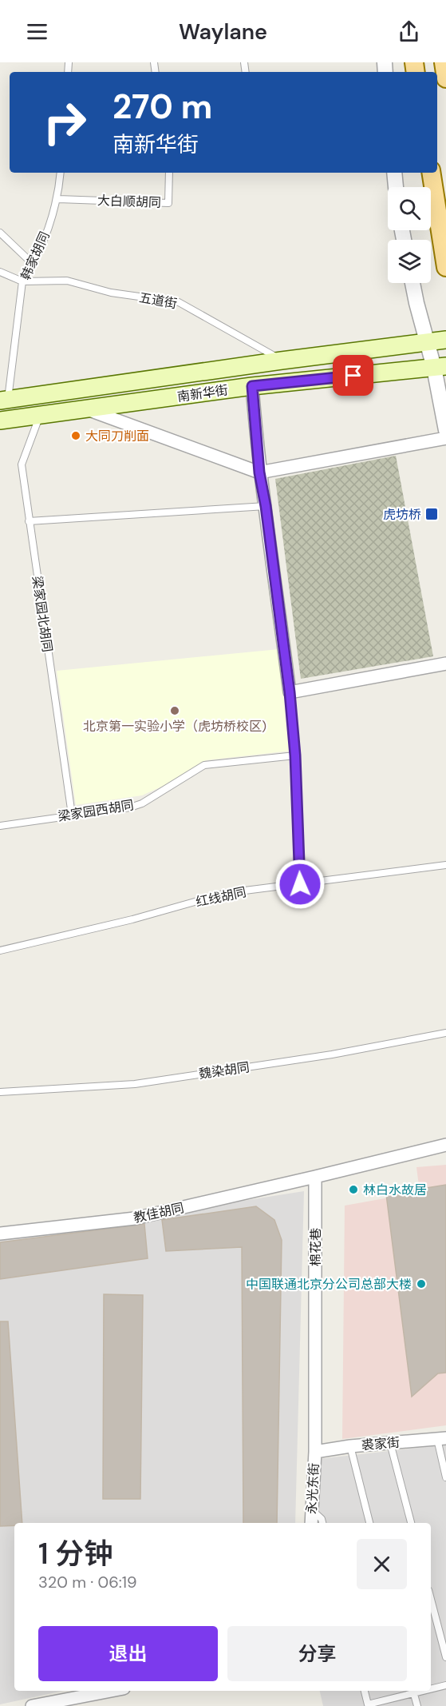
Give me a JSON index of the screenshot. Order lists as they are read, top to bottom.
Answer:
{
  "streets": {
    "main road": ["南新华街"],
    "street": [
      "教佳胡同",
      "棉花巷",
      "裘家街",
      "永光东街"
    ],
    "lane": [
      "大白顺胡同",
      "韩家胡同",
      "五道街",
      "梁家园北胡同",
      "梁家园西胡同",
      "红线胡同",
      "魏染胡同"
    ]
  },
  "crossings": [
    ["大白顺胡同", "韩家胡同"],
    ["韩家胡同", "五道街"],
    ["韩家胡同", "南新华街"],
    ["五道街", "南新华街"],
    ["南新华街", "梁家园北胡同"],
    ["梁家园北胡同", "梁家园西胡同"],
    ["教佳胡同", "棉花巷"],
    ["棉花巷", "裘家街"],
    ["棉花巷", "永光东街"],
    ["裘家街", "永光东街"]
  ],
  "places": {
    "other": [
      "大同刀削面",
      "北京第一实验小学（虎坊桥校区)",
      "林白水故居",
      "中国联通北京分公司总部大楼"
    ],
    "transit": ["虎坊桥"]
  },
  "page": {
    "header": "Waylane",
    "turn": ["270 m", "南新华街"],
    "heading": ["1 分钟", "320 m · 06:19"],
    "buttons": ["退出", "分享"]
  }
}
